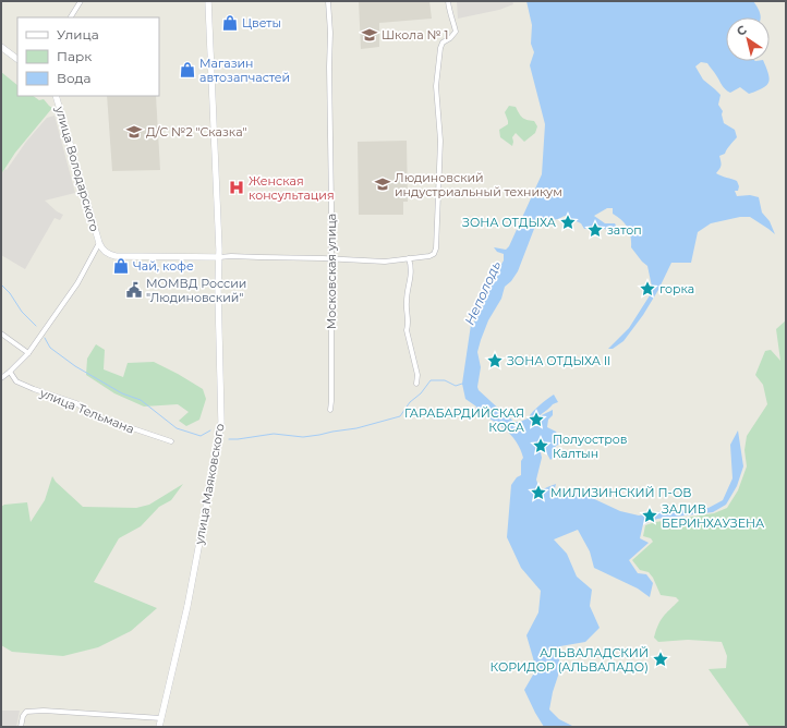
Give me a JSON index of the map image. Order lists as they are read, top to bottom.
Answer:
{
  "streets": {
    "street": [
      "улица Володарского",
      "Московская улица",
      "улица Тельмана",
      "улица Маяковского"
    ]
  },
  "crossings": [
    ["улица Володарского", "улица Тельмана"],
    ["улица Володарского", "улица Маяковского"]
  ],
  "water": ["Неполодь"],
  "places": {
    "shop": ["Цветы", "Магазин автозапчастей", "Чай, кофе"],
    "school or university": ["Школа № 1", "Д/С №2 \"Сказка\"", "Людиновский индустриальный техникум"],
    "hospital": ["Женская консультация"],
    "place": [
      "ЗОНА ОТДЫХА",
      "затоп",
      "горка",
      "ЗОНА ОТДЫХА II",
      "ГАРАБАРДИЙСКАЯ КОСА",
      "Полуостров Калтын",
      "МИЛИЗИНСКИЙ П-ОВ",
      "ЗАЛИВ БЕРИНХАУЗЕНА",
      "АЛЬВАЛАДСКИЙ КОРИДОР (АЛЬВАЛАДО)"
    ],
    "public building": ["МОМВД России \"Людиновский\""]
  },
  "legend": ["Улица", "Парк", "Вода"],
  "north": "top left"
}
